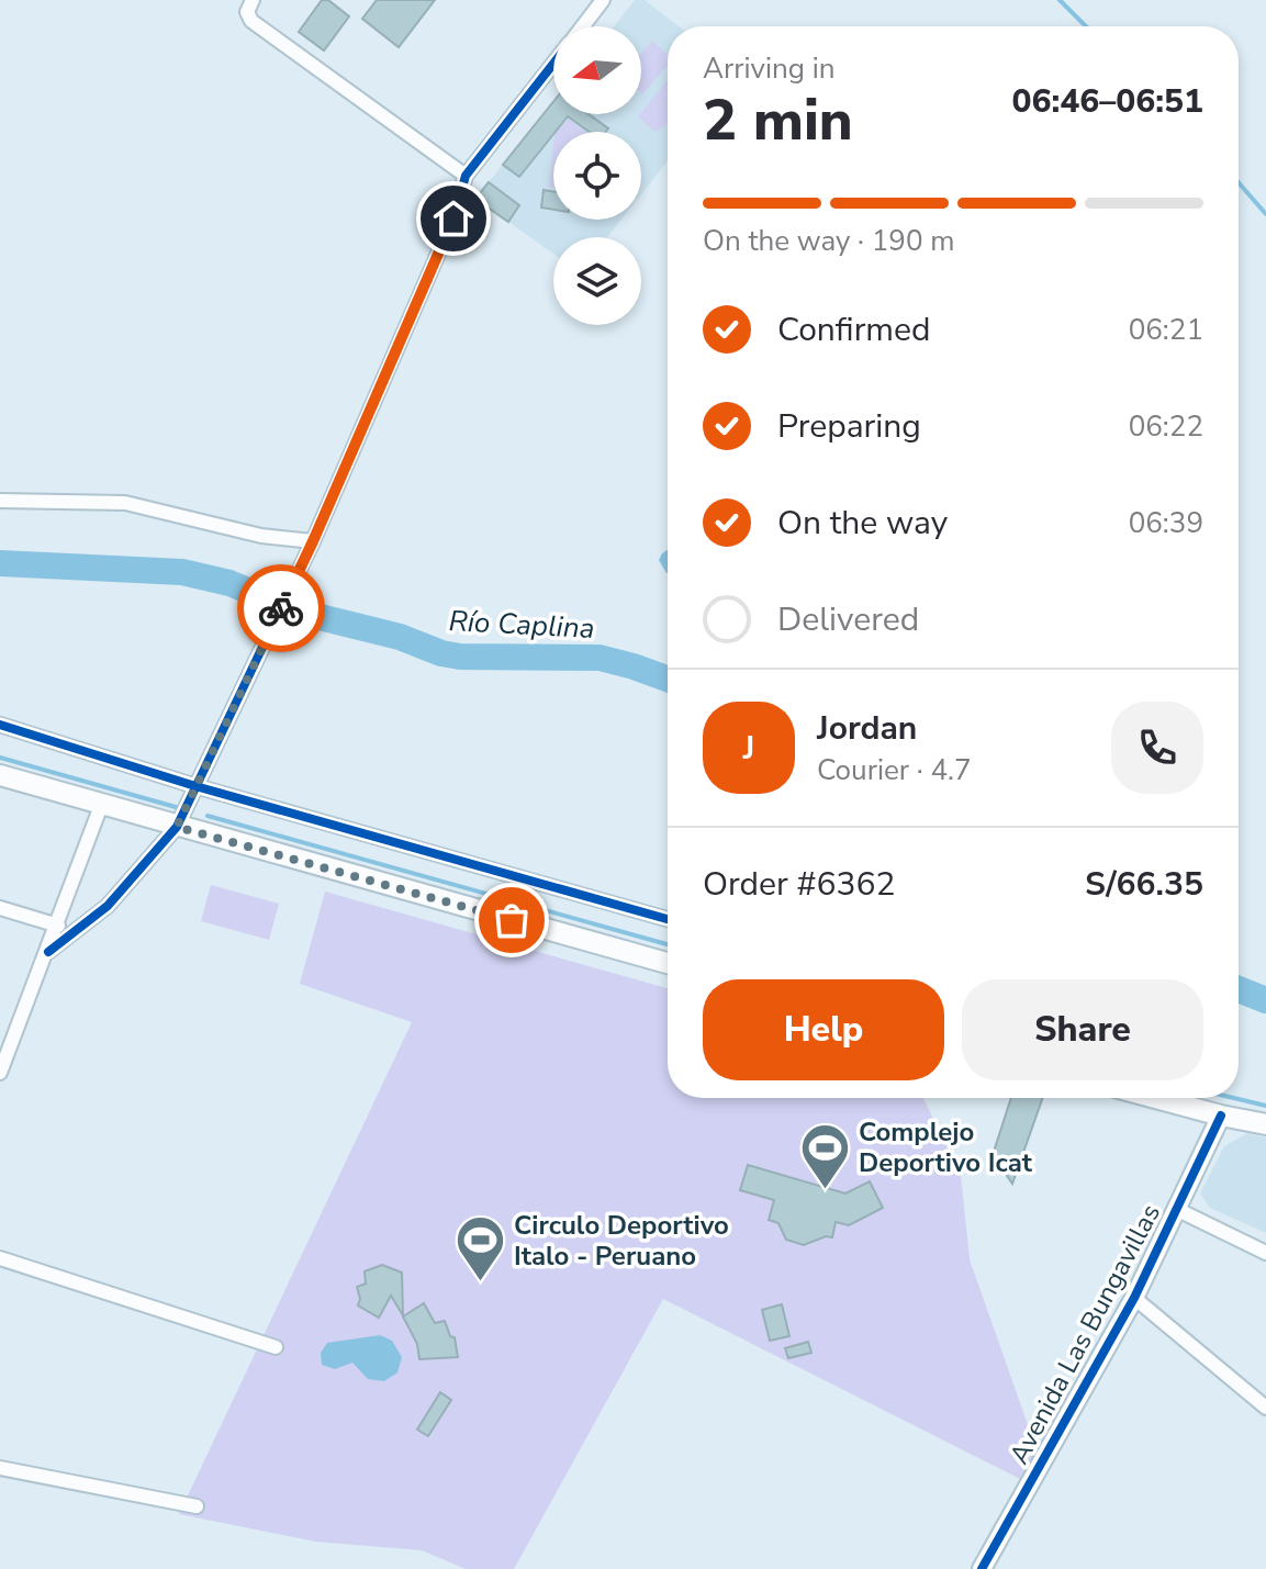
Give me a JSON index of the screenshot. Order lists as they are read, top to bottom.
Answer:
{
  "streets": {
    "street": ["Avenida Las Bungavillas"]
  },
  "water": ["Río Caplina"],
  "places": {
    "sports": ["Complejo Deportivo Icat", "Circulo Deportivo Italo - Peruano"]
  },
  "north": "left",
  "page": {
    "heading": ["2 min", "Arriving in", "06:46–06:51"],
    "panel": [
      "Jordan",
      "Courier · 4.7",
      "Order #6362",
      "S/66.35"
    ],
    "bar": "On the way · 190 m",
    "list": [
      ["Confirmed", "06:21"],
      ["Preparing", "06:22"],
      ["On the way", "06:39"],
      "Delivered"
    ],
    "round": "J",
    "buttons": ["Help", "Share"]
  }
}
